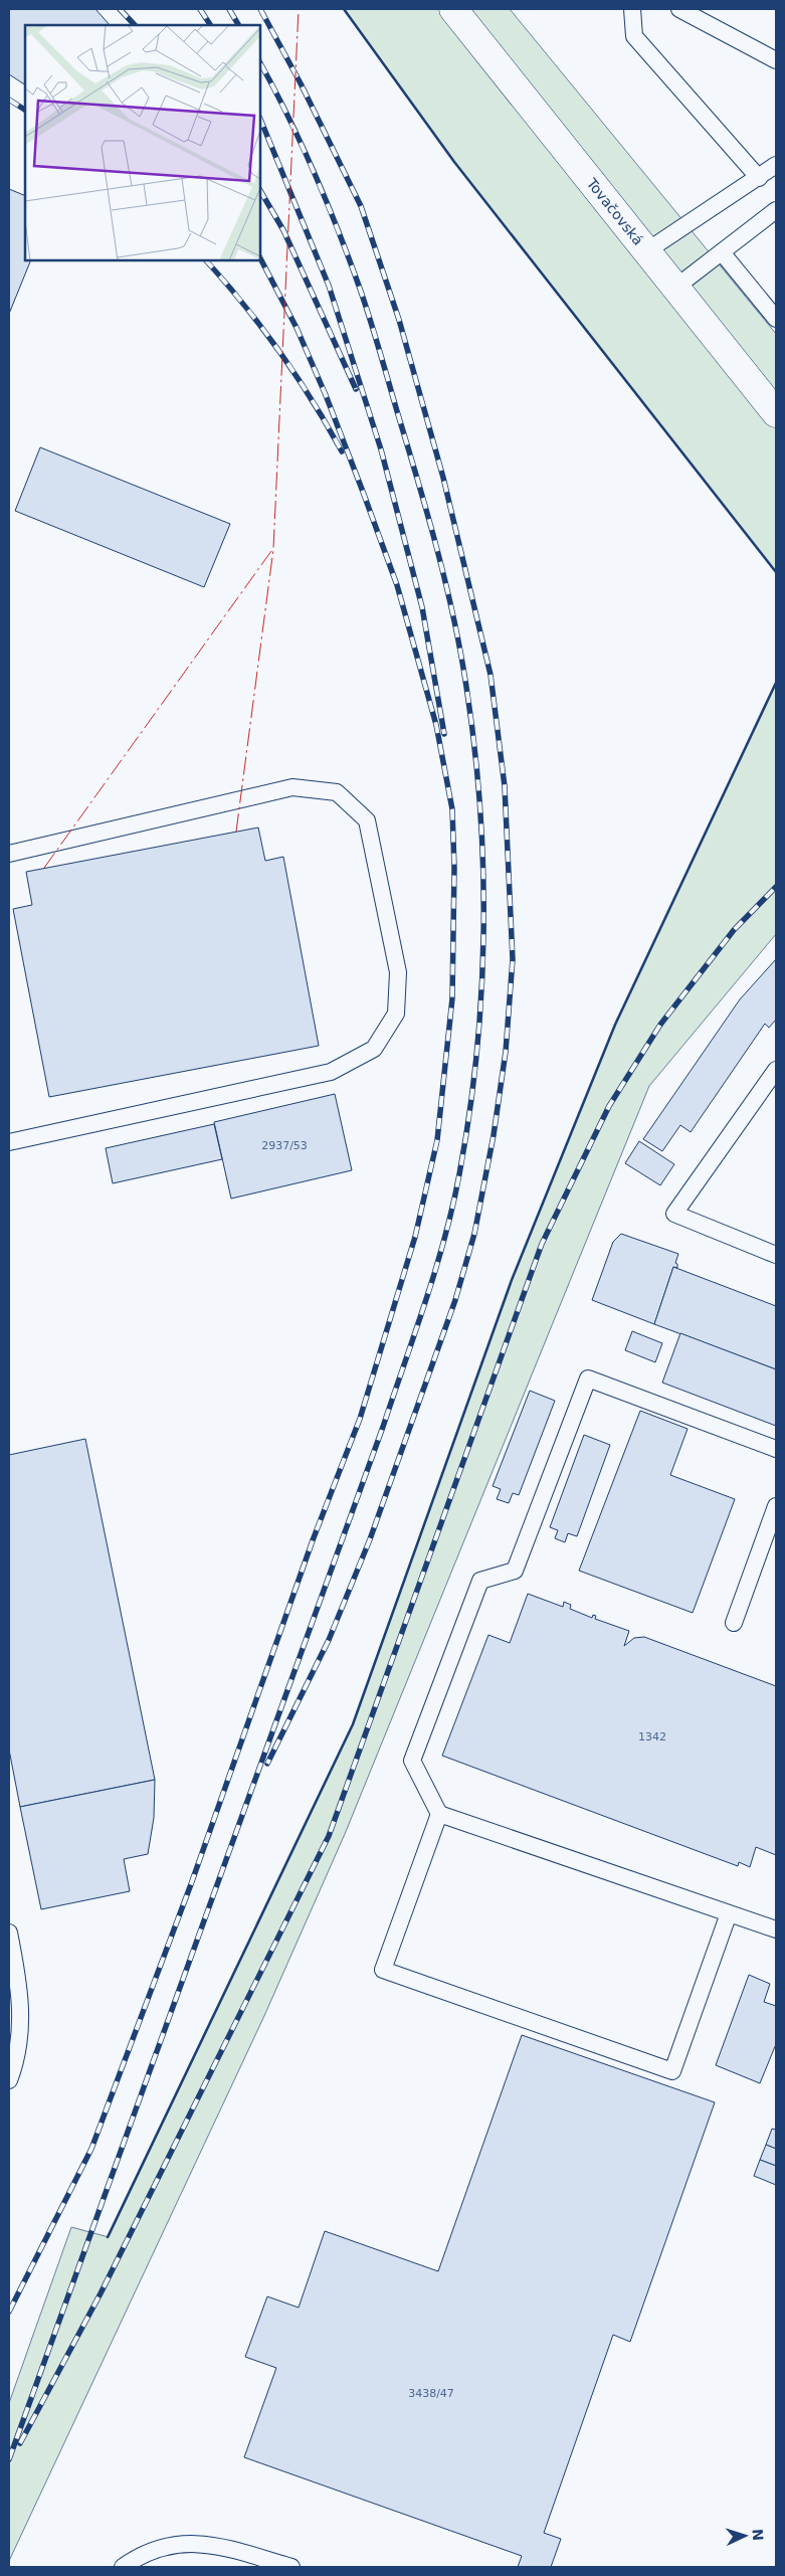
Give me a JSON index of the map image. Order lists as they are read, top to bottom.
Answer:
{
  "streets": {
    "main road": ["Tovačovská"]
  },
  "house_numbers": ["2937/53", "1342", "3438/47"],
  "north": "right"
}
